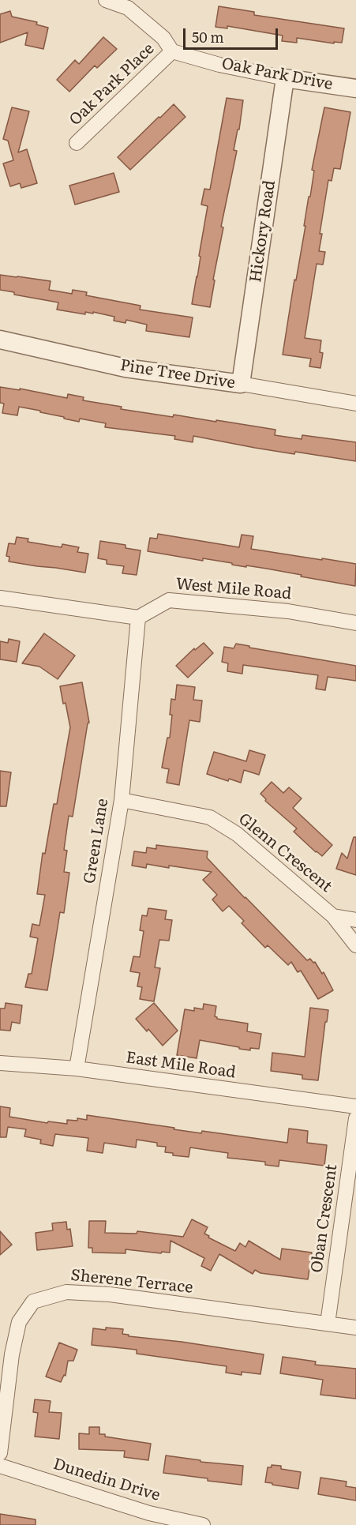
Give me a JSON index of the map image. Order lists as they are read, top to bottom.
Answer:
{
  "streets": {
    "street": [
      "Oak Park Drive",
      "Oak Park Place",
      "Hickory Road",
      "Pine Tree Drive",
      "West Mile Road",
      "Green Lane",
      "Glenn Crescent",
      "East Mile Road",
      "Oban Crescent",
      "Sherene Terrace",
      "Dunedin Drive"
    ]
  },
  "crossings": [
    ["Oak Park Drive", "Oak Park Place"],
    ["Oak Park Drive", "Hickory Road"],
    ["Hickory Road", "Pine Tree Drive"],
    ["West Mile Road", "Green Lane"],
    ["Green Lane", "Glenn Crescent"],
    ["Green Lane", "East Mile Road"],
    ["Oban Crescent", "Sherene Terrace"]
  ],
  "scale_bar": "50 m"
}
